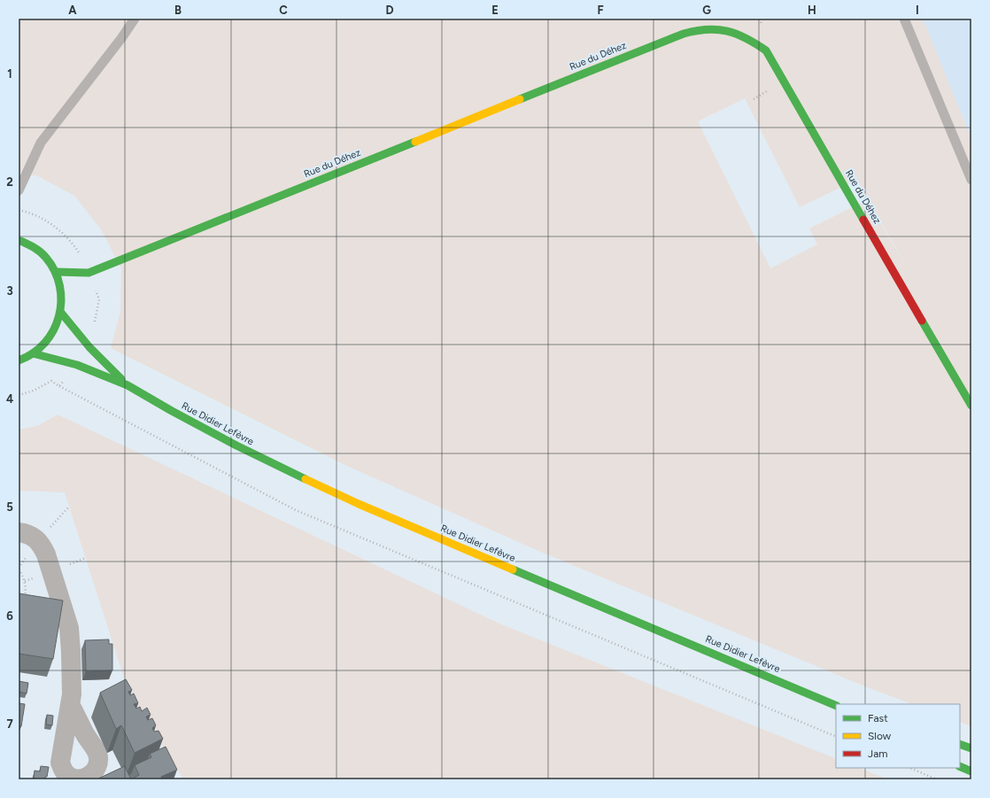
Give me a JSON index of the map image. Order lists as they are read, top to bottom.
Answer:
{
  "streets": {
    "main road": ["Rue du Déhez", "Rue Didier Lefèvre"]
  },
  "legend": ["Fast", "Slow", "Jam"],
  "grid": {
    "columns": [
      "A",
      "B",
      "C",
      "D",
      "E",
      "F",
      "G",
      "H",
      "I"
    ],
    "rows": [
      "1",
      "2",
      "3",
      "4",
      "5",
      "6",
      "7"
    ]
  }
}
